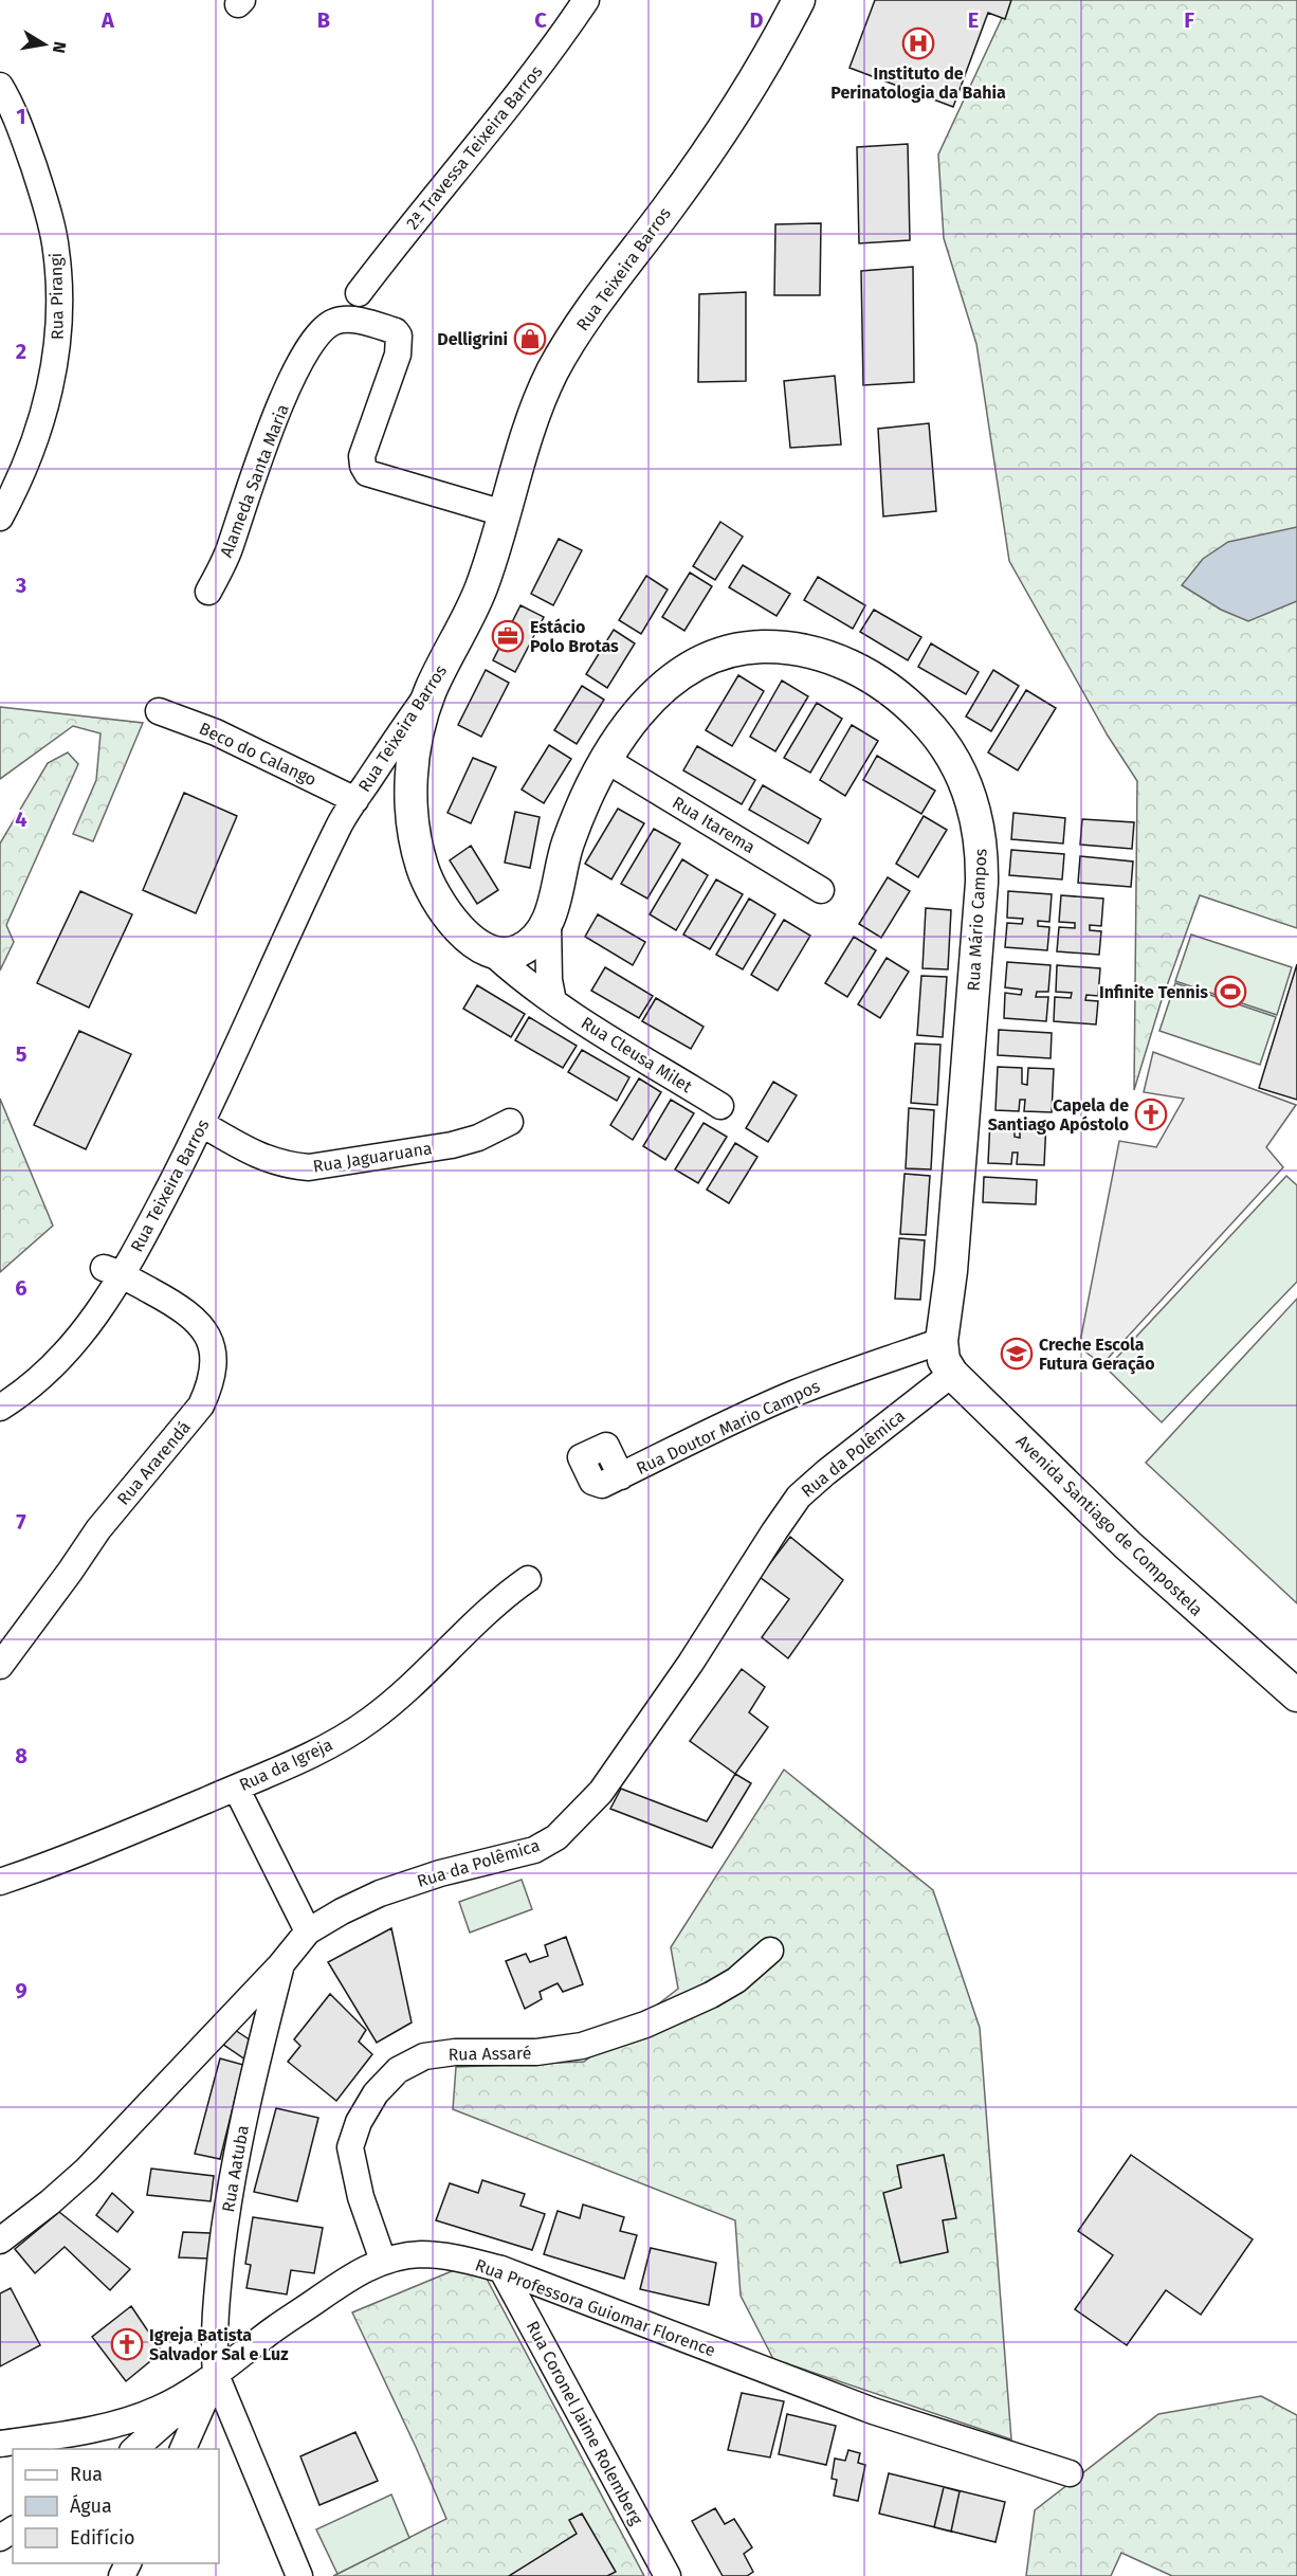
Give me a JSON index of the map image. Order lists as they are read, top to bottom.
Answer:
{
  "streets": {
    "main road": [
      "Rua Teixeira Barros",
      "Rua Mário Campos",
      "Rua Cleusa Milet",
      "Avenida Santiago de Compostela"
    ],
    "street": [
      "2ª Travessa Teixeira Barros",
      "Rua Pirangi",
      "Alameda Santa Maria",
      "Beco do Calango",
      "Rua Itarema",
      "Rua Jaguaruana",
      "Rua Doutor Mario Campos",
      "Rua da Polêmica",
      "Rua Ararendá",
      "Rua da Igreja",
      "Rua Assaré",
      "Rua Aatuba",
      "Rua Professora Guiomar Florence",
      "Rua Coronel Jaime Rolemberg"
    ]
  },
  "crossings": [
    ["Rua Teixeira Barros", "Alameda Santa Maria"],
    ["Rua Teixeira Barros", "Beco do Calango"],
    ["Rua Teixeira Barros", "Rua Cleusa Milet"],
    ["Rua Teixeira Barros", "Rua Jaguaruana"],
    ["Rua Teixeira Barros", "Rua Ararendá"],
    ["Rua Itarema", "Rua Mário Campos"],
    ["Rua Mário Campos", "Rua Cleusa Milet"],
    ["Rua Mário Campos", "Rua Doutor Mario Campos"],
    ["Rua Mário Campos", "Avenida Santiago de Compostela"],
    ["Rua Doutor Mario Campos", "Avenida Santiago de Compostela"],
    ["Rua da Polêmica", "Avenida Santiago de Compostela"],
    ["Rua da Polêmica", "Rua Aatuba"],
    ["Rua Assaré", "Rua Professora Guiomar Florence"],
    ["Rua Aatuba", "Rua Professora Guiomar Florence"],
    ["Rua Professora Guiomar Florence", "Rua Coronel Jaime Rolemberg"]
  ],
  "places": {
    "hospital": ["Instituto de Perinatologia da Bahia"],
    "shop": ["Delligrini"],
    "office": ["Estácio Polo Brotas"],
    "sports": ["Infinite Tennis"],
    "church": ["Capela de Santiago Apóstolo", "Igreja Batista Salvador Sal e Luz"],
    "school or university": ["Creche Escola Futura Geração"]
  },
  "legend": ["Rua", "Água", "Edifício"],
  "north": "right",
  "grid": {
    "columns": [
      "A",
      "B",
      "C",
      "D",
      "E",
      "F"
    ],
    "rows": [
      "1",
      "2",
      "3",
      "4",
      "5",
      "6",
      "7",
      "8",
      "9"
    ]
  }
}
